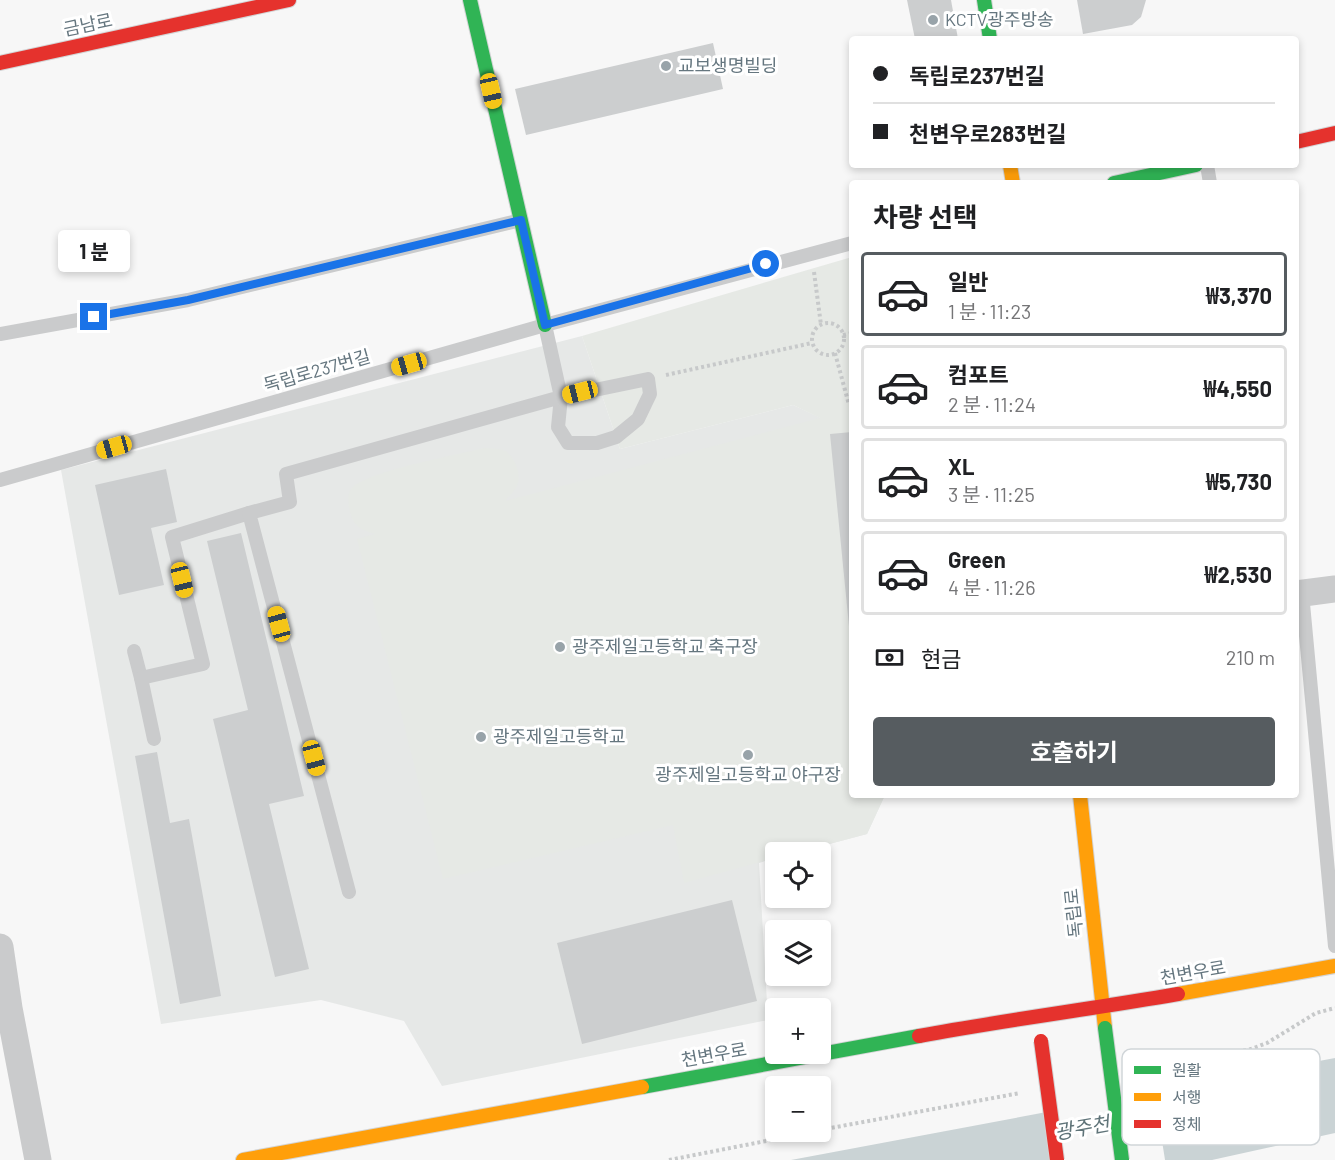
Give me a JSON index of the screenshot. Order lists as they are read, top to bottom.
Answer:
{
  "streets": {
    "street": ["금남로", "독립로", "천변우로"],
    "lane": ["독립로237번길"]
  },
  "crossings": [
    ["독립로", "천변우로"]
  ],
  "water": ["광주천"],
  "places": [
    "KCTV광주방송",
    "교보생명빌딩",
    "광주제일고등학교 축구장",
    "광주제일고등학교",
    "광주제일고등학교 야구장"
  ],
  "legend": ["원활", "서행", "정체"],
  "page": {
    "banner": ["독립로237번길", "천변우로283번길"],
    "heading": "차량 선택",
    "bubble": "1 분",
    "list": [
      {
        "name": "일반",
        "note": "1 분 · 11:23",
        "value": "₩3,370"
      },
      {
        "name": "컴포트",
        "note": "2 분 · 11:24",
        "value": "₩4,550"
      },
      {
        "name": "XL",
        "note": "3 분 · 11:25",
        "value": "₩5,730"
      },
      {
        "name": "Green",
        "note": "4 분 · 11:26",
        "value": "₩2,530"
      }
    ],
    "pay": ["현금", "210 m"],
    "buttons": "호출하기",
    "map_buttons": ["+", "−"]
  }
}
